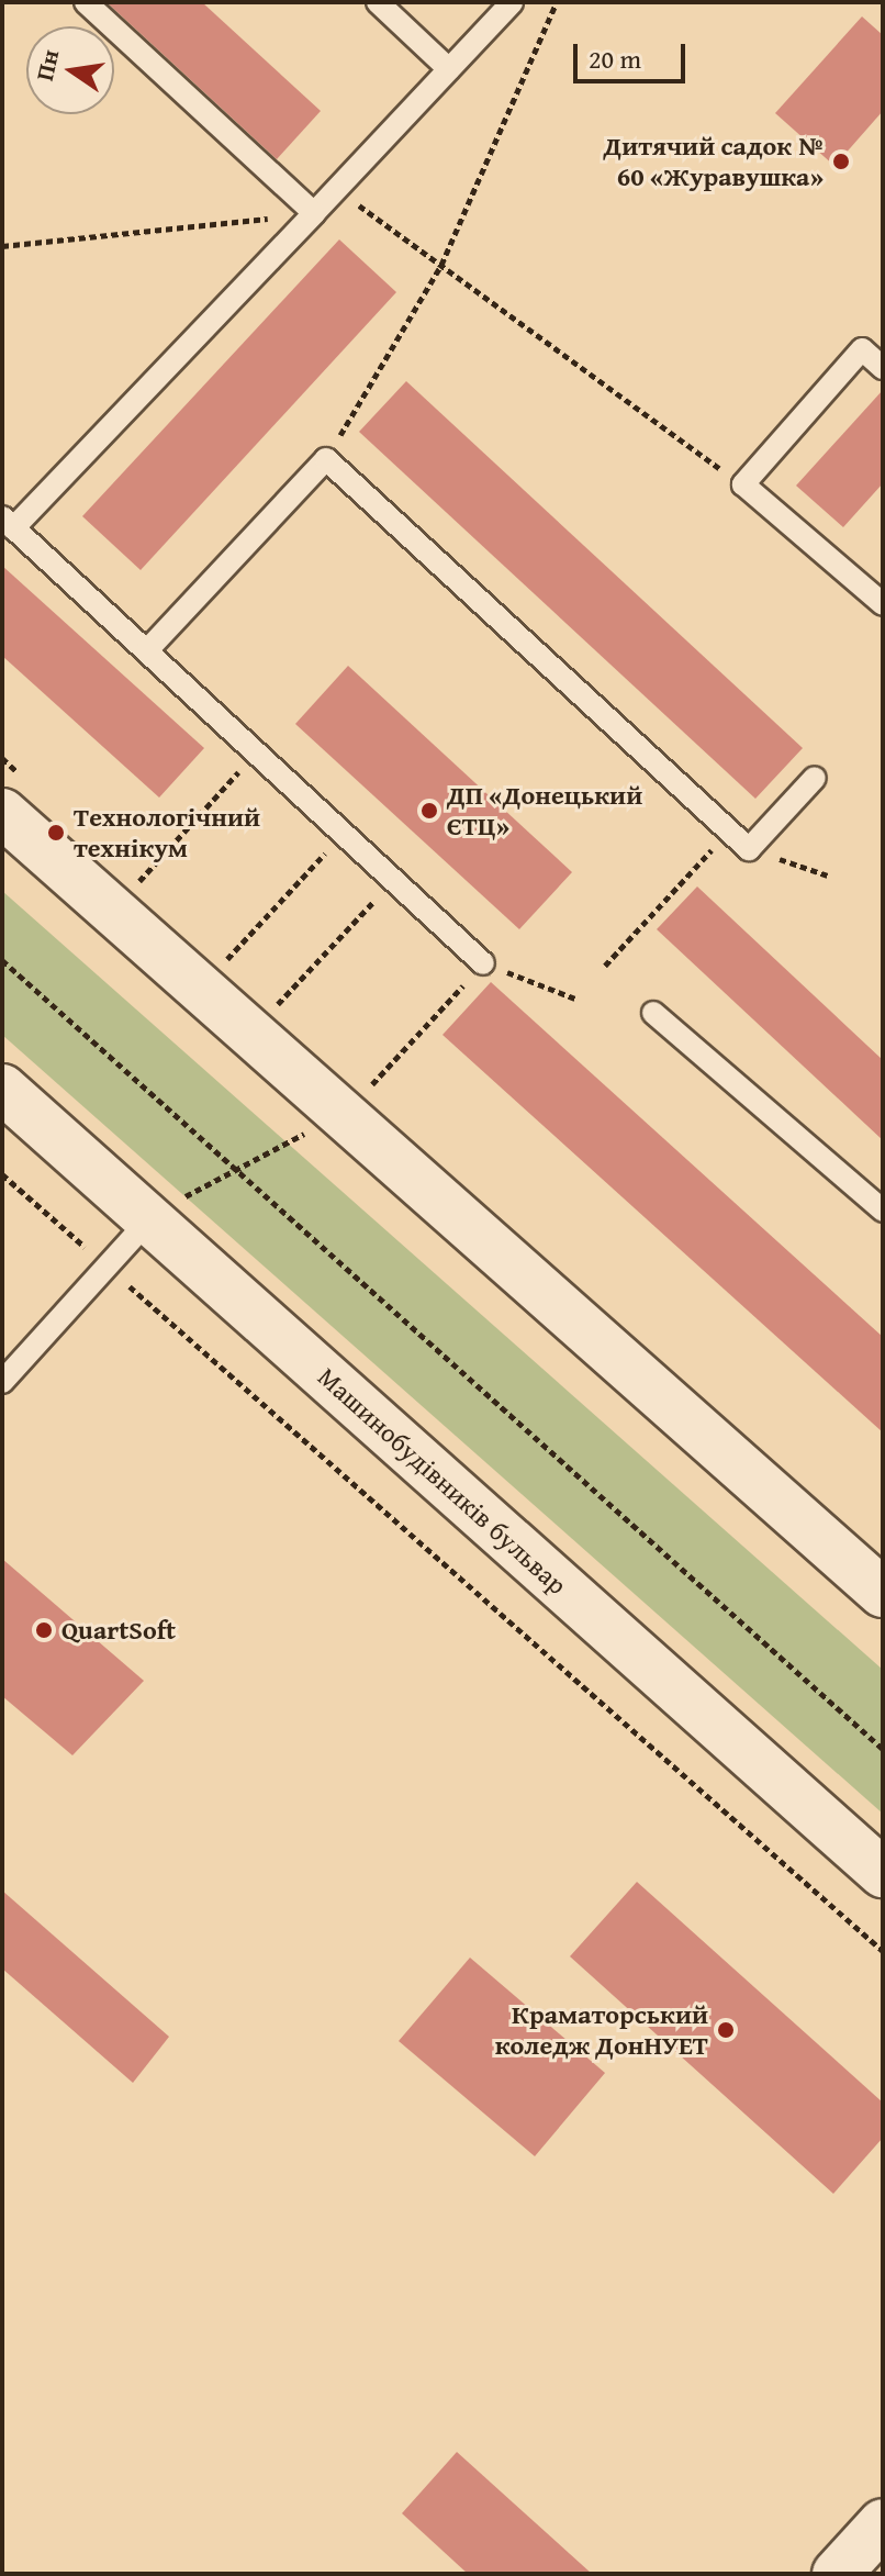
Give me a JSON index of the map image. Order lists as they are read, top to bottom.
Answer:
{
  "streets": {
    "street": ["Машинобудівників бульвар"]
  },
  "places": [
    "Дитячий садок № 60 «Журавушка»",
    "ДП «Донецький ЄТЦ»",
    "Технологічний технікум",
    "QuartSoft",
    "Краматорський коледж ДонНУЕТ"
  ],
  "scale_bar": "20 m",
  "north": "left"
}
